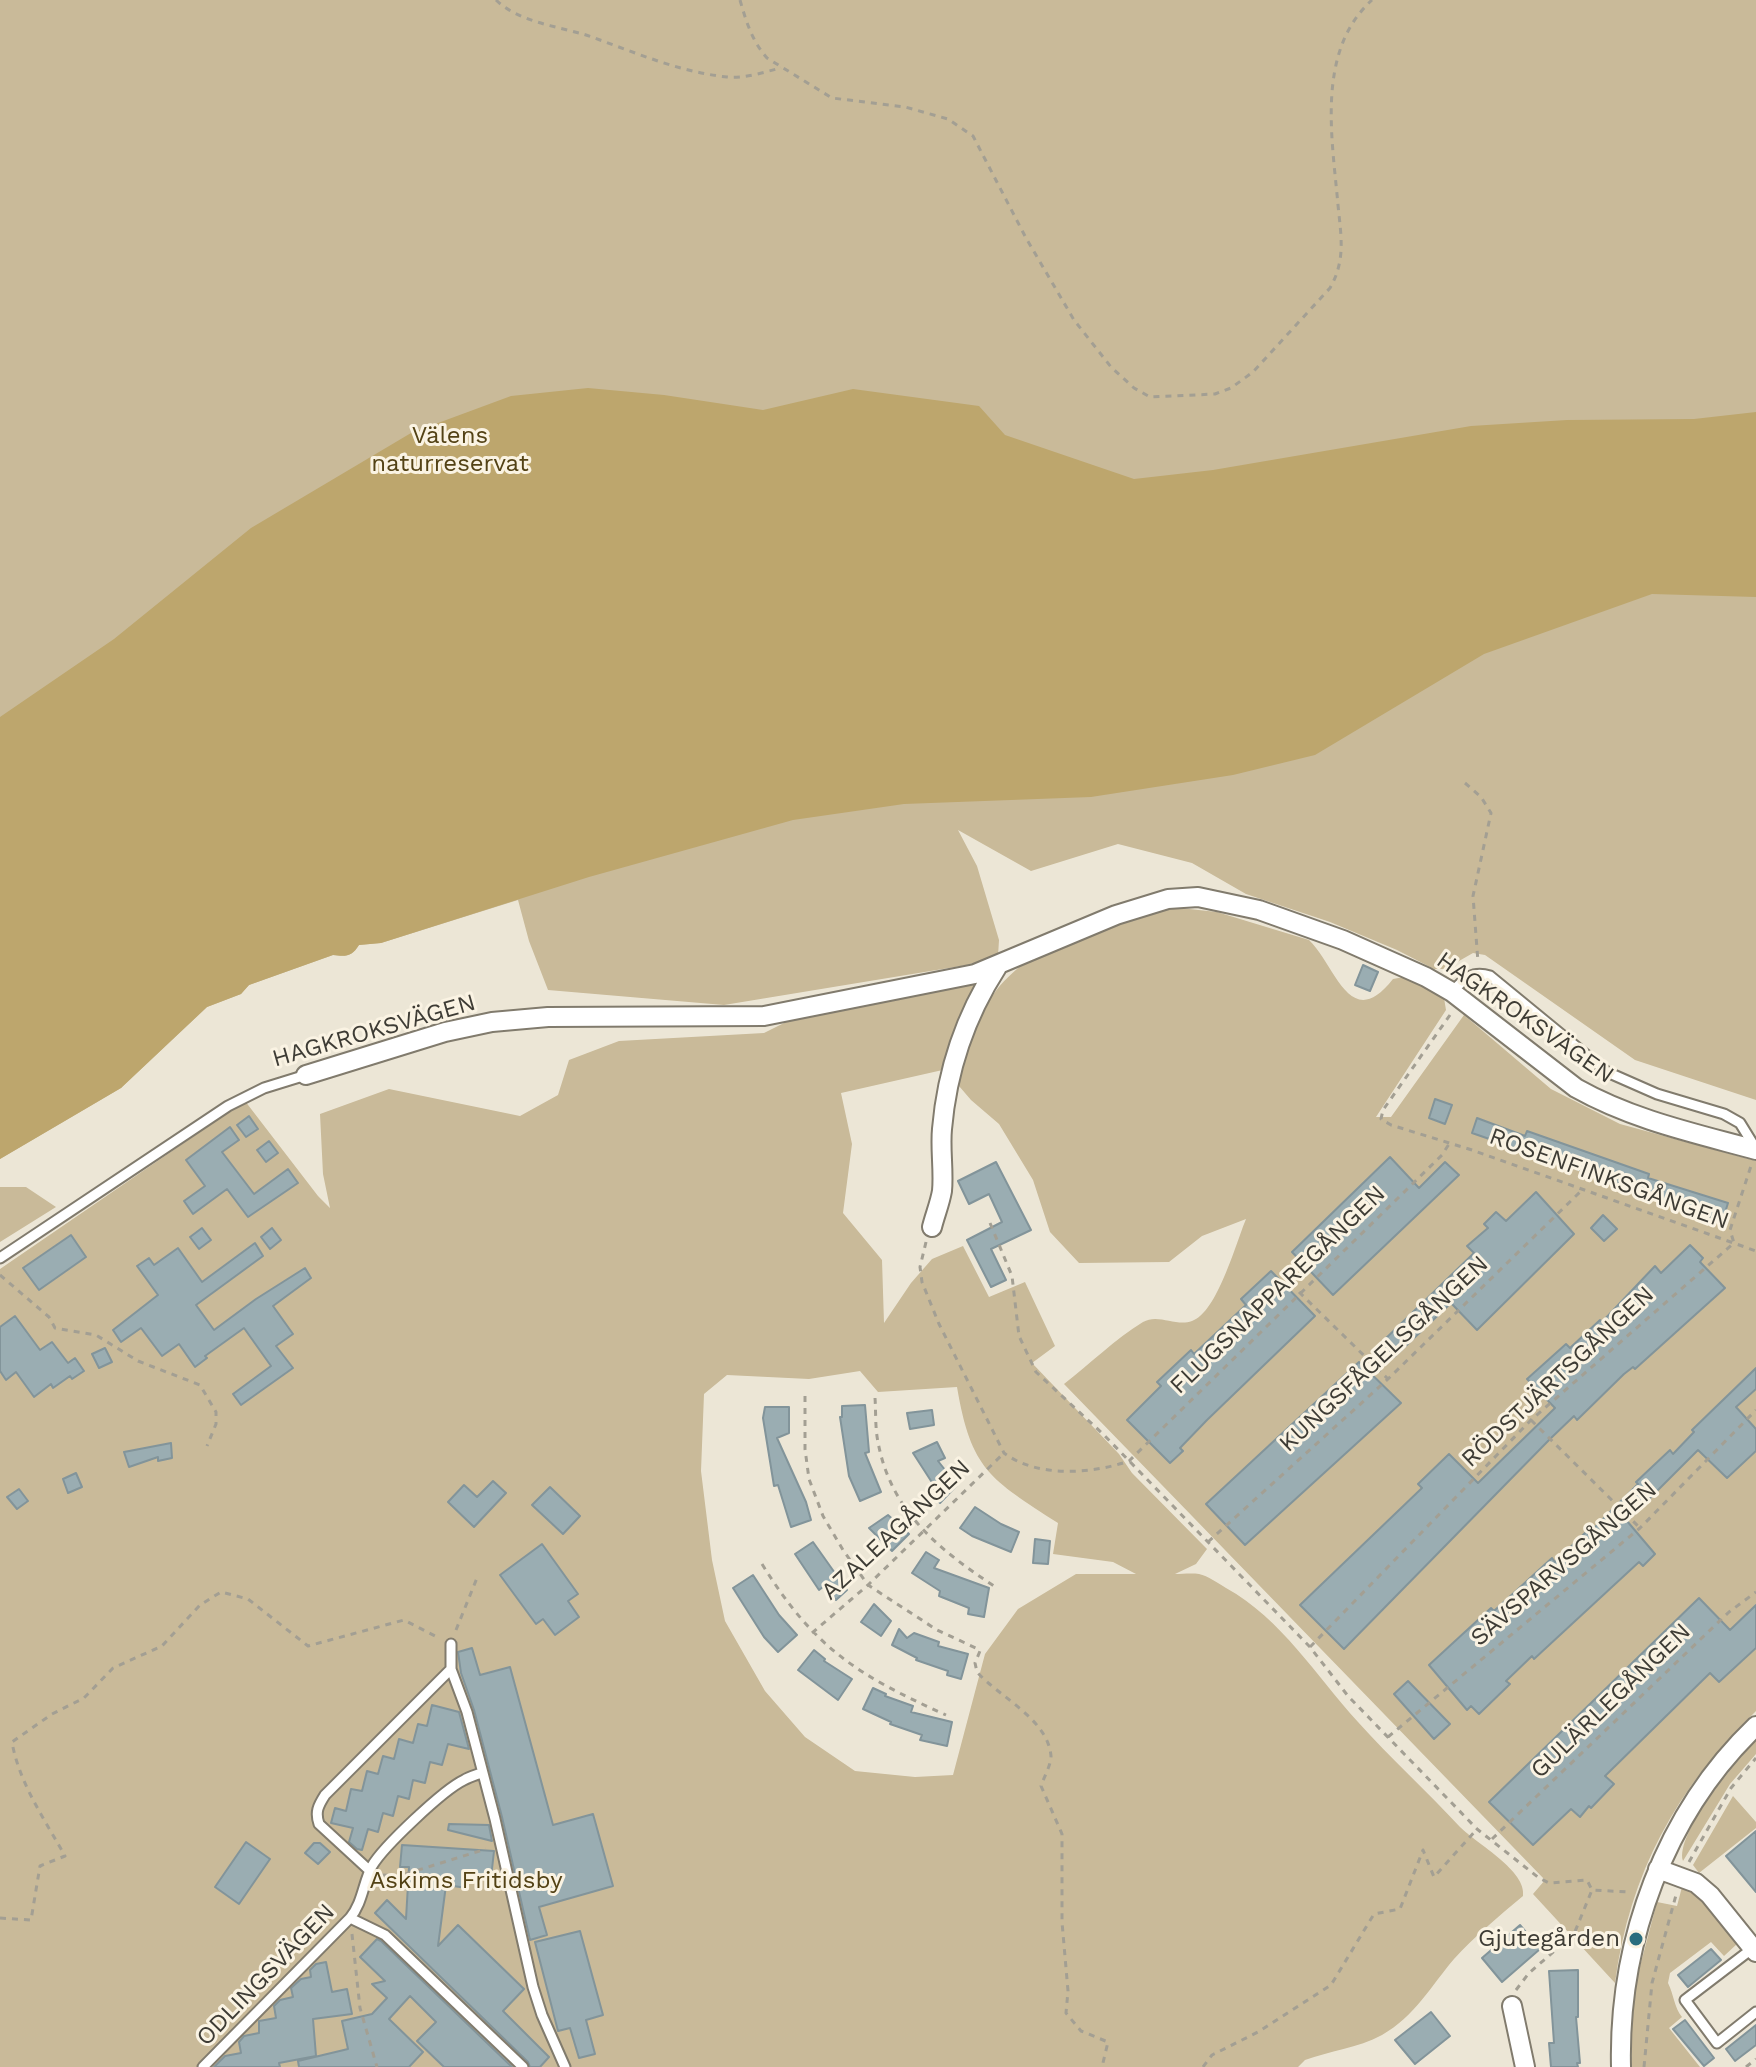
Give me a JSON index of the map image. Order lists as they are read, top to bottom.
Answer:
{
  "streets": {
    "street": ["HAGKROKSVÄGEN"],
    "lane": ["ODLINGSVÄGEN"],
    "path": [
      "ROSENFINKSGÅNGEN",
      "FLUGSNAPPAREGÅNGEN",
      "KUNGSFÅGELSGÅNGEN",
      "RÖDSTJÄRTSGÅNGEN",
      "AZALEAGÅNGEN",
      "SÄVSPARVSGÅNGEN",
      "GULÄRLEGÅNGEN"
    ]
  },
  "crossings": [
    ["HAGKROKSVÄGEN", "ROSENFINKSGÅNGEN"],
    ["ROSENFINKSGÅNGEN", "FLUGSNAPPAREGÅNGEN"],
    ["ROSENFINKSGÅNGEN", "KUNGSFÅGELSGÅNGEN"],
    ["ROSENFINKSGÅNGEN", "RÖDSTJÄRTSGÅNGEN"]
  ],
  "parks": ["Välens naturreservat", "Askims Fritidsby"],
  "places": ["Gjutegården"]
}
